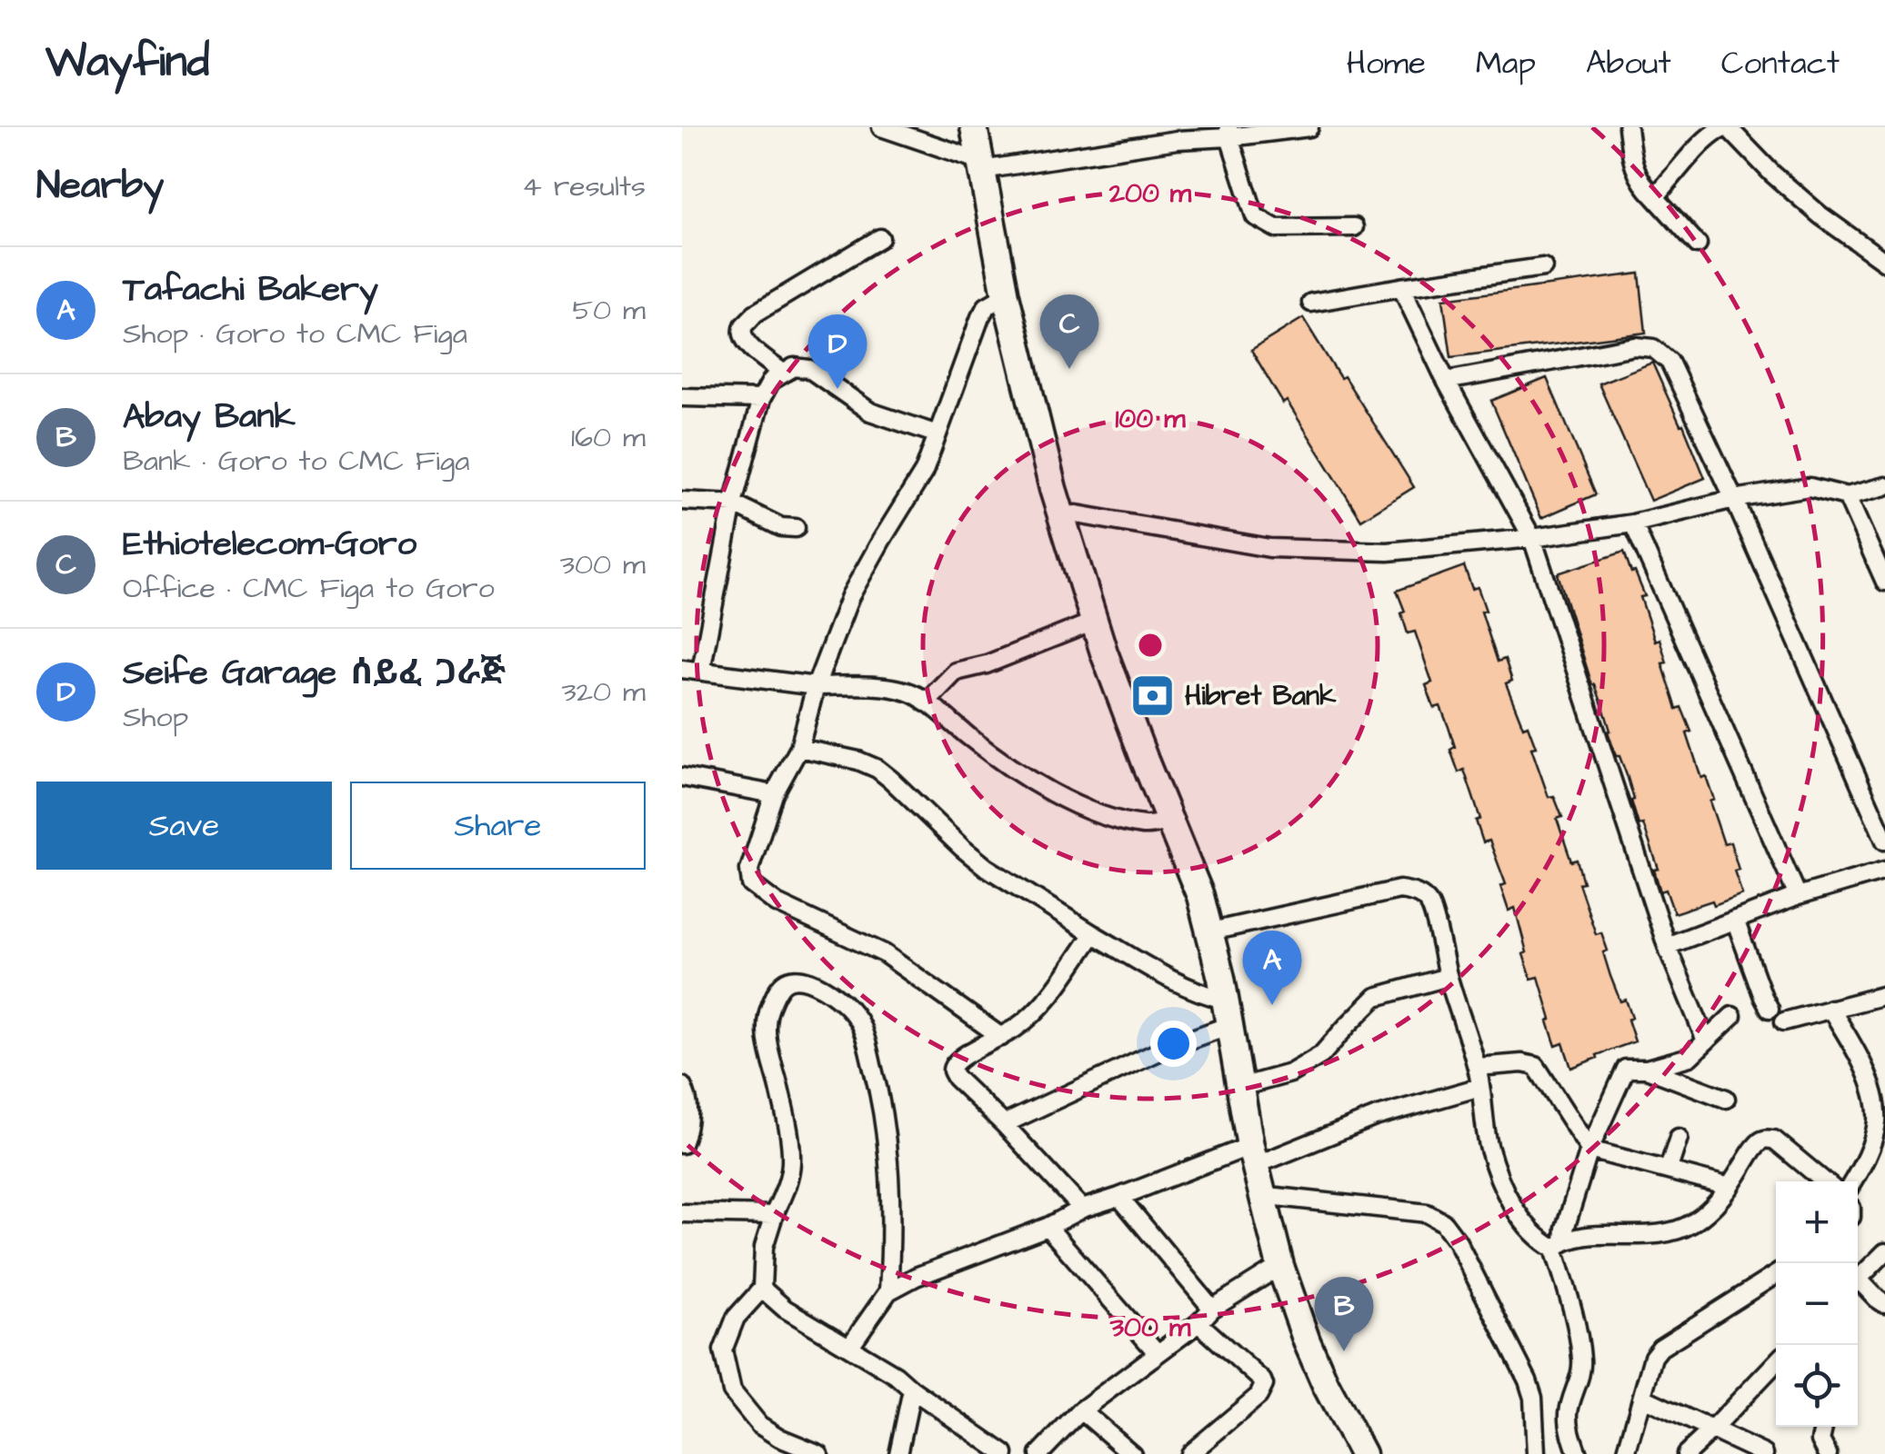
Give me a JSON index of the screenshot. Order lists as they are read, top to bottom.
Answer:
{
  "places": {
    "bank": ["Hibret Bank"]
  },
  "page": {
    "header": "Wayfind",
    "nav": [
      "Home",
      "Map",
      "About",
      "Contact"
    ],
    "heading": ["Nearby", "4 results"],
    "list": [
      {
        "mark": "A",
        "name": "Tafachi Bakery",
        "note": "Shop · Goro to CMC Figa",
        "value": "50 m"
      },
      {
        "mark": "B",
        "name": "Abay Bank",
        "note": "Bank · Goro to CMC Figa",
        "value": "160 m"
      },
      {
        "mark": "C",
        "name": "Ethiotelecom-Goro",
        "note": "Office · CMC Figa to Goro",
        "value": "300 m"
      },
      {
        "mark": "D",
        "name": "Seife Garage ሰይፈ ጋራጅ",
        "note": "Shop",
        "value": "320 m"
      }
    ],
    "pins": [
      "C",
      "D",
      "A",
      "B"
    ],
    "buttons": ["Save", "Share"],
    "map_buttons": ["+", "−"]
  },
  "rings": ["200 m", "100 m", "300 m"]
}
